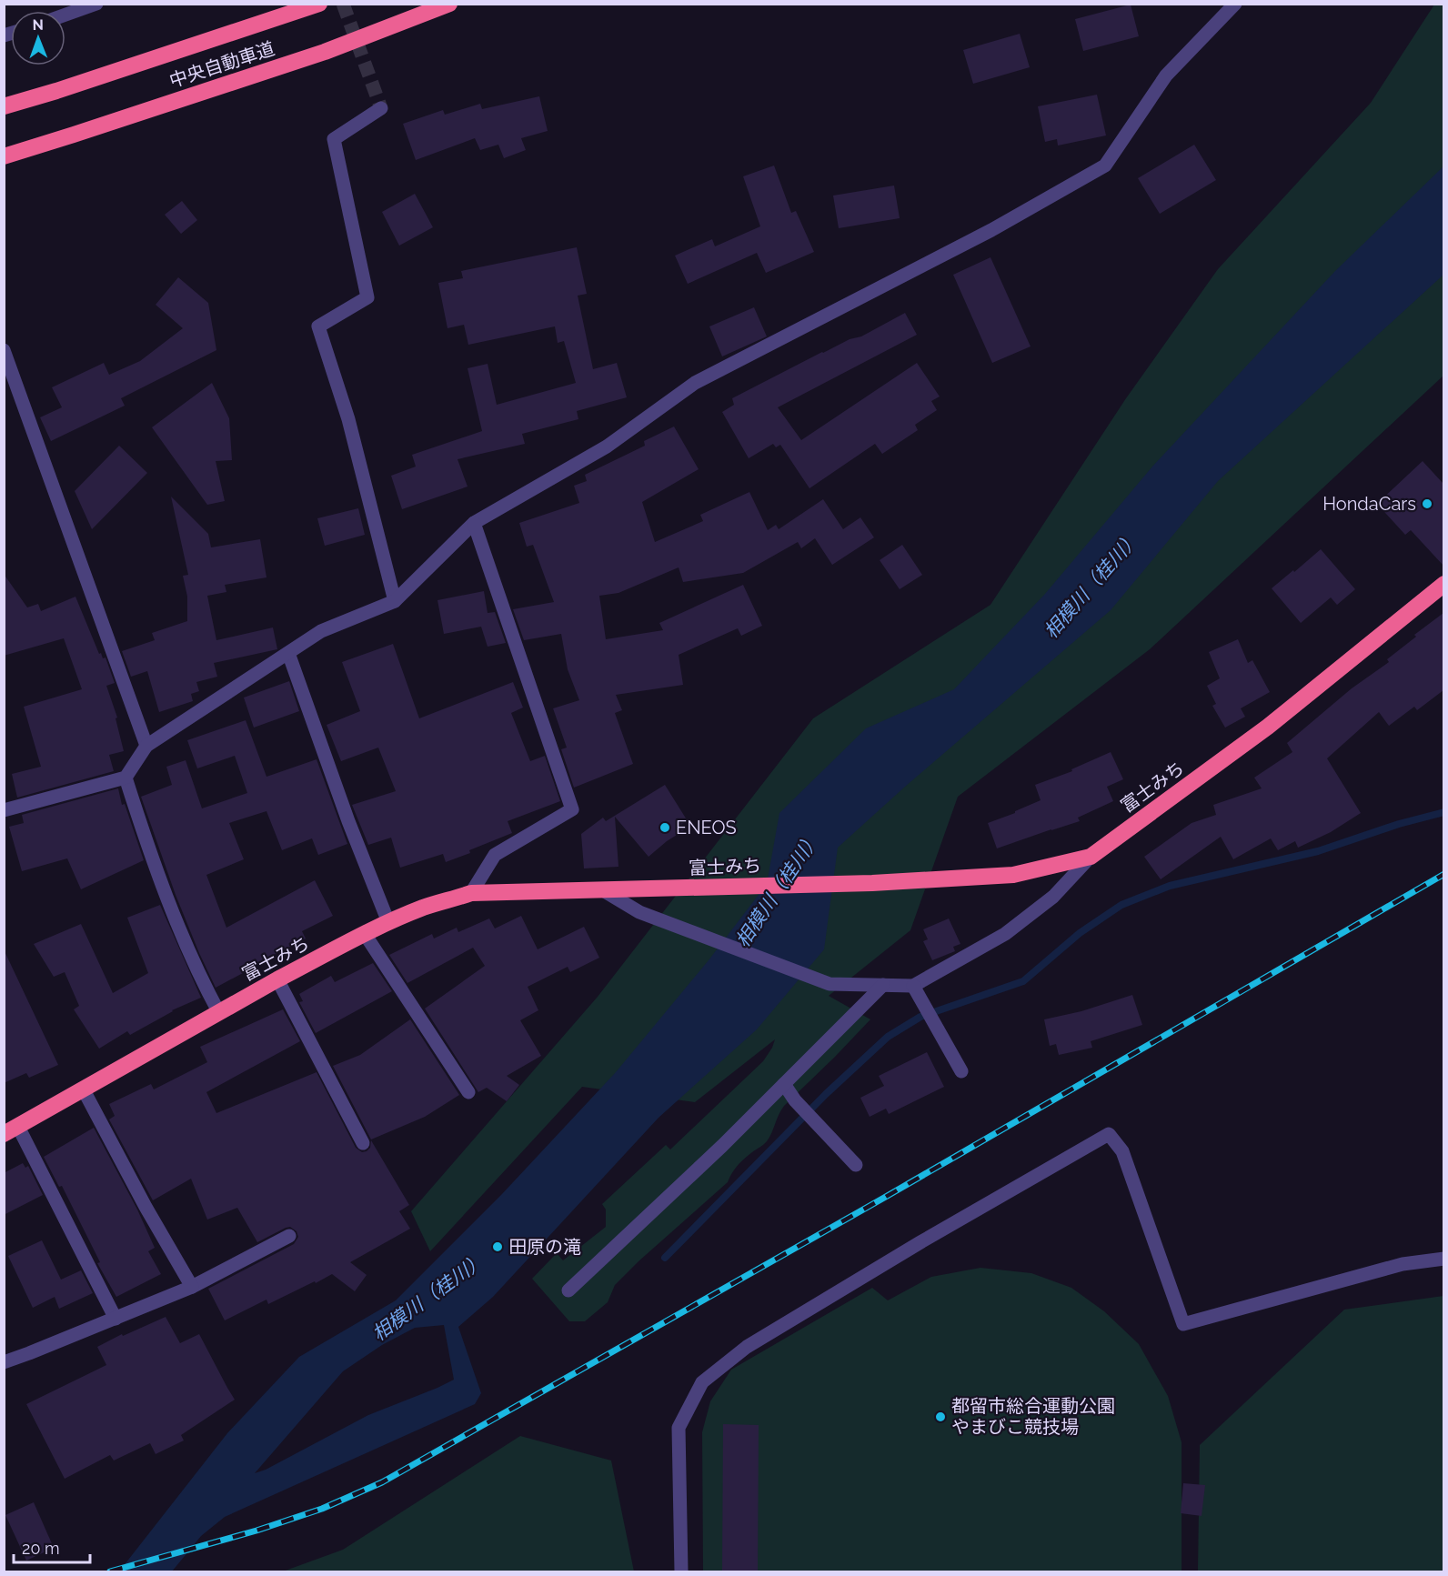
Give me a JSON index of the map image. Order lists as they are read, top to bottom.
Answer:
{
  "streets": {
    "highway": ["中央自動車道", "富士みち"]
  },
  "water": ["相模川（桂川）"],
  "places": [
    "HondaCars",
    "ENEOS",
    "田原の滝",
    "都留市総合運動公園 やまびこ競技場"
  ],
  "scale_bar": "20 m",
  "north": "top"
}
